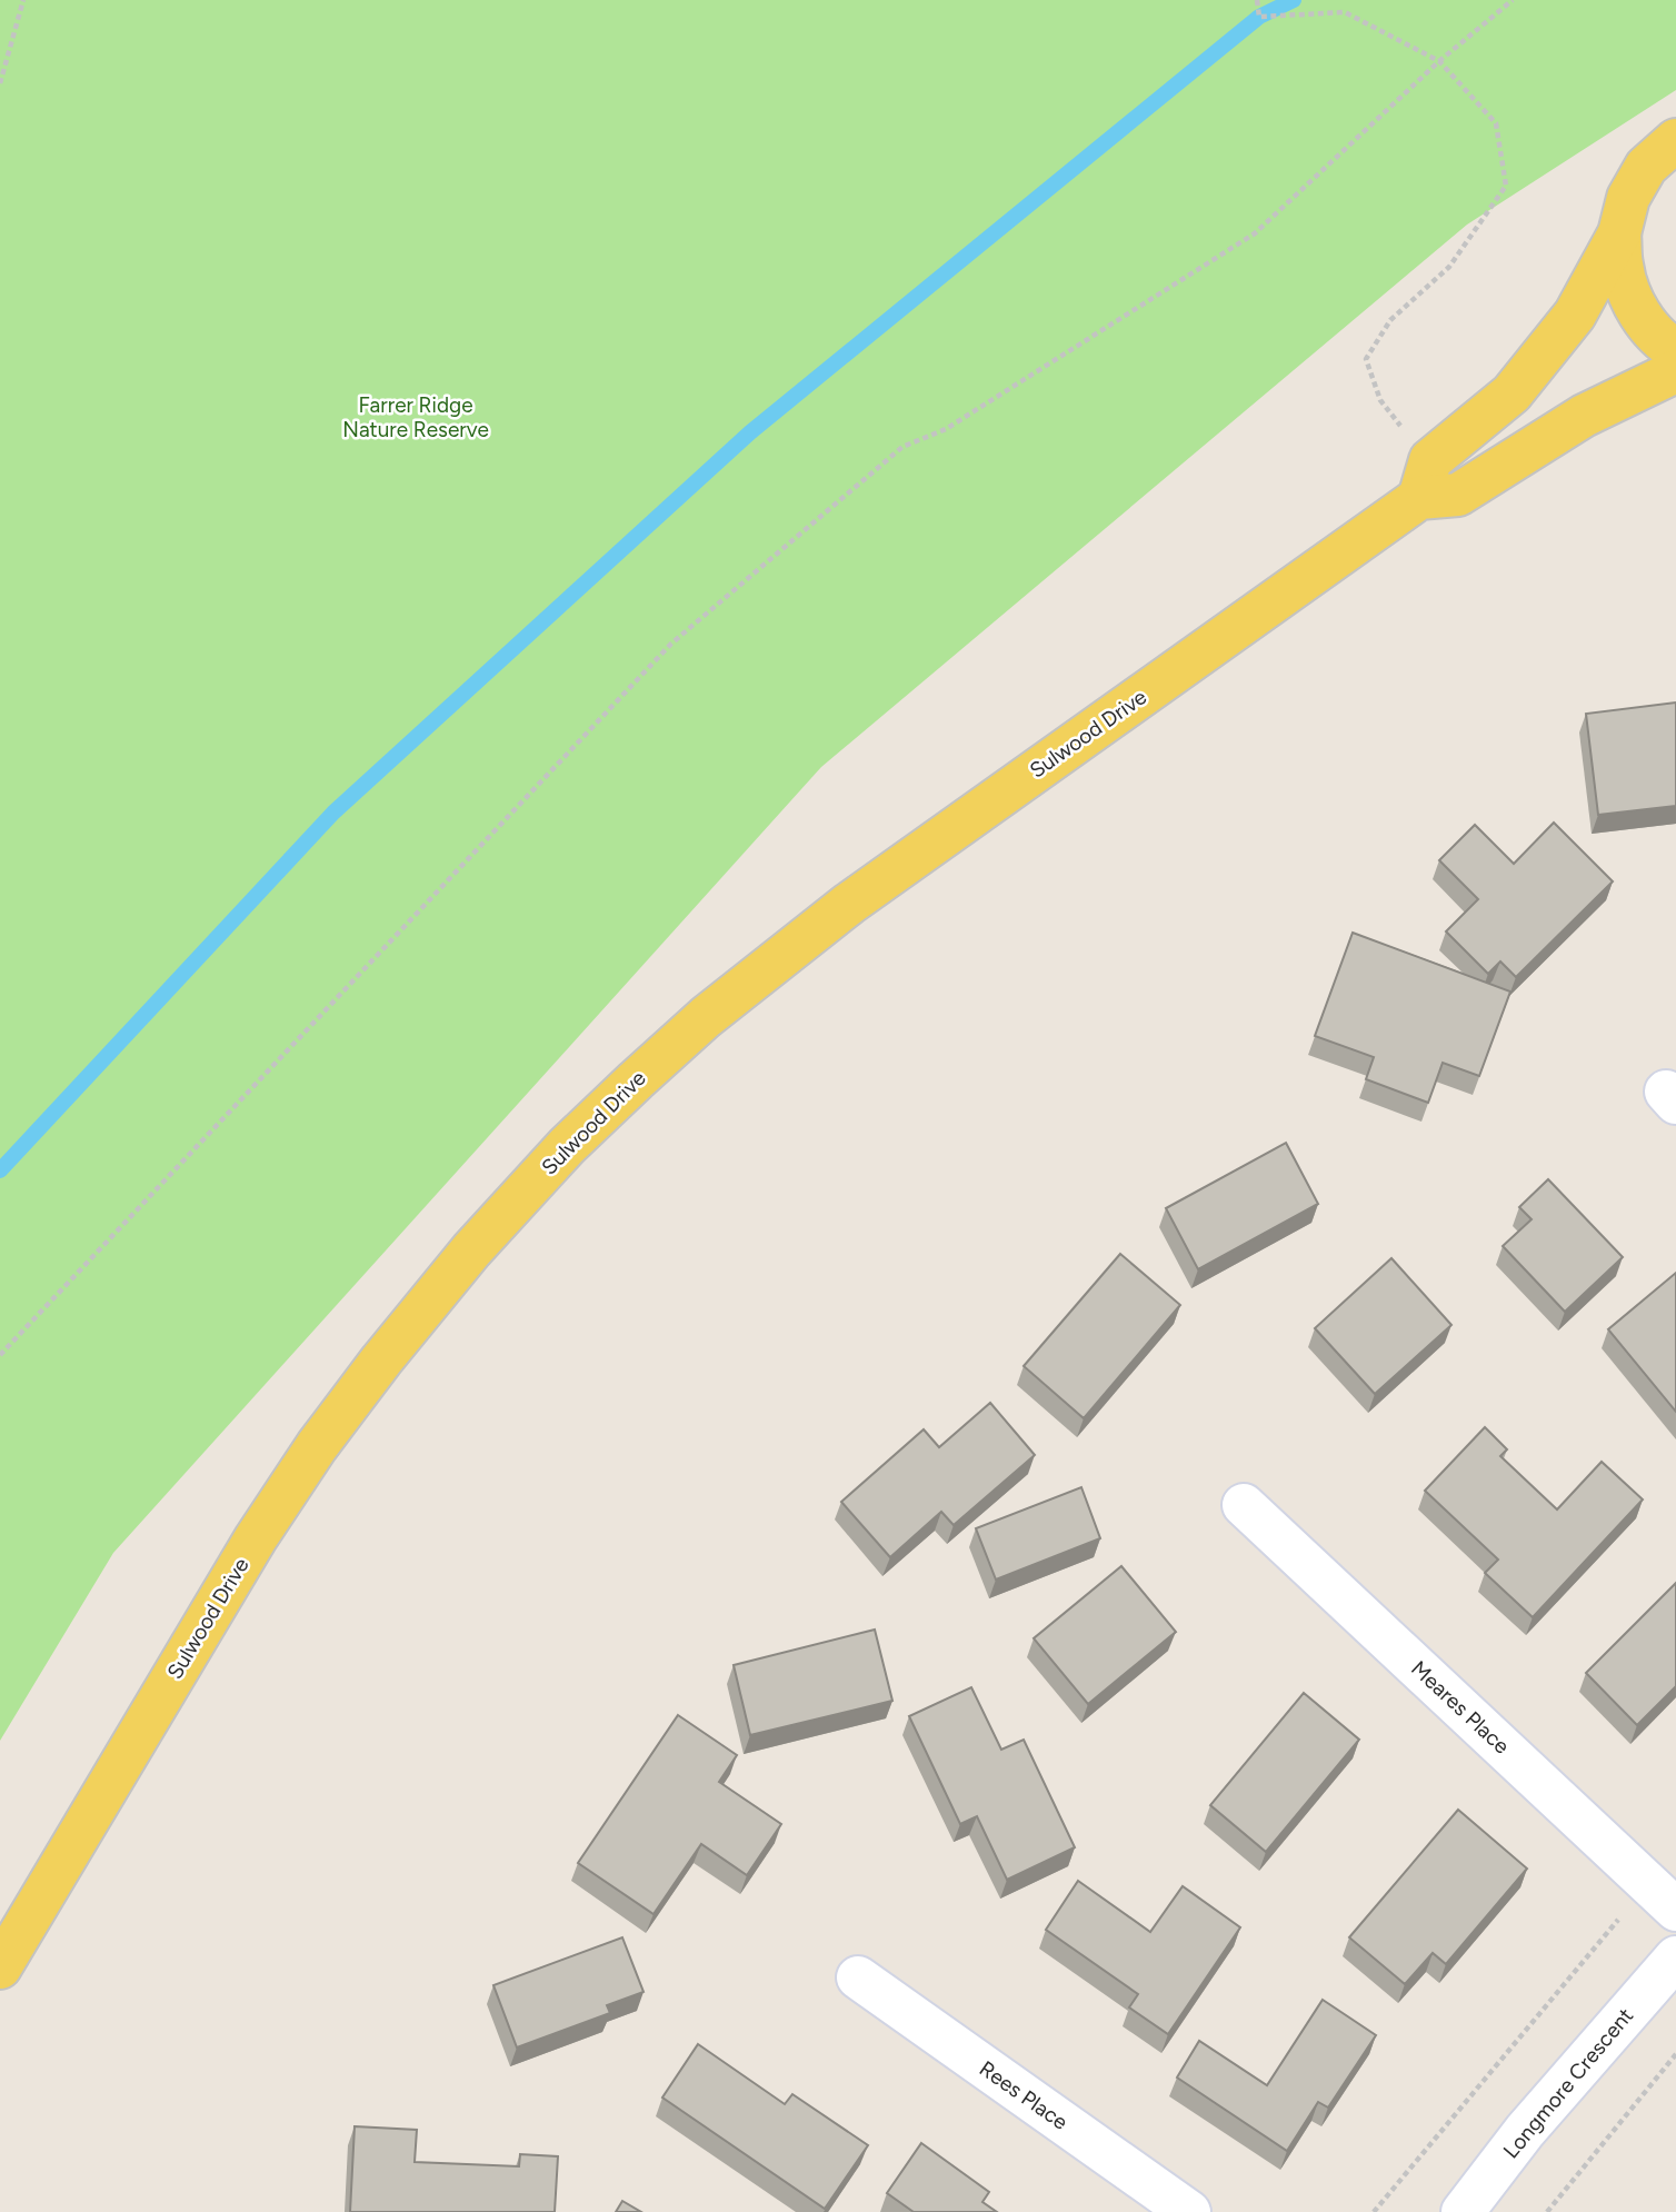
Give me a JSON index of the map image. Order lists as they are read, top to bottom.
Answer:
{
  "streets": {
    "main road": ["Sulwood Drive"],
    "street": ["Meares Place", "Longmore Crescent", "Rees Place"]
  },
  "parks": ["Farrer Ridge Nature Reserve"]
}
